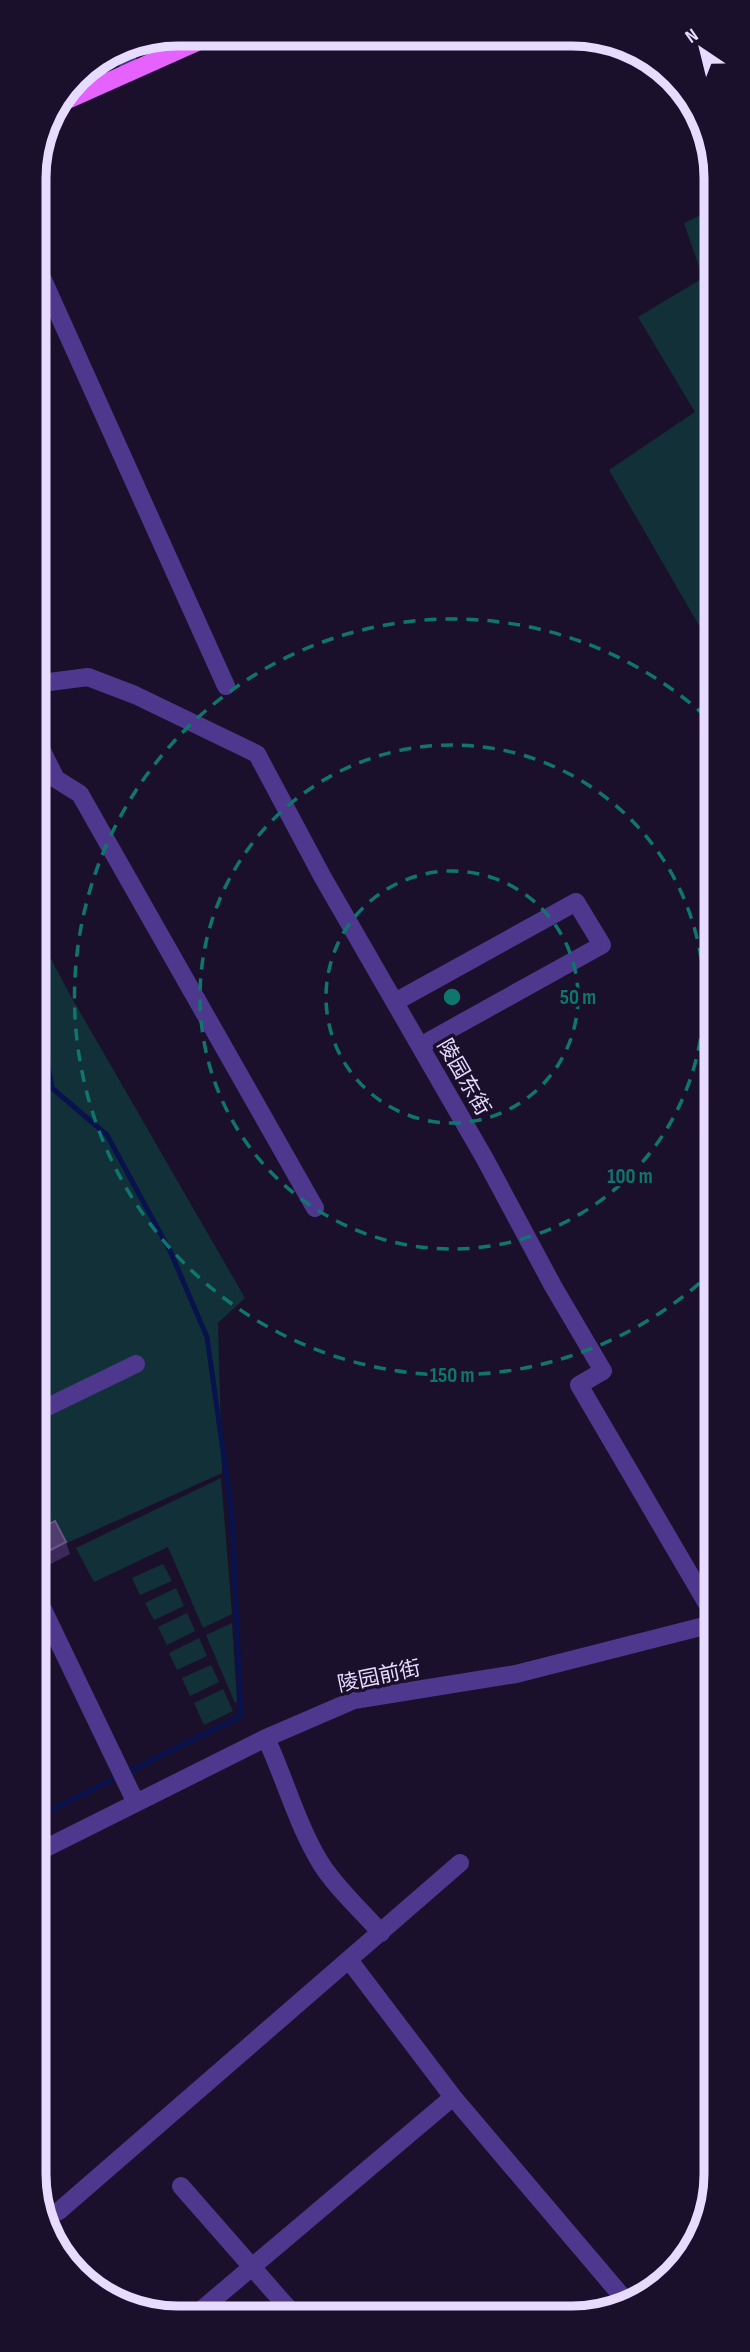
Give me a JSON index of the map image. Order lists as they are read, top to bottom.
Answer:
{
  "streets": {
    "street": ["陵园东街", "陵园前街"]
  },
  "north": "top left",
  "rings": ["50 m", "100 m", "150 m"]
}
